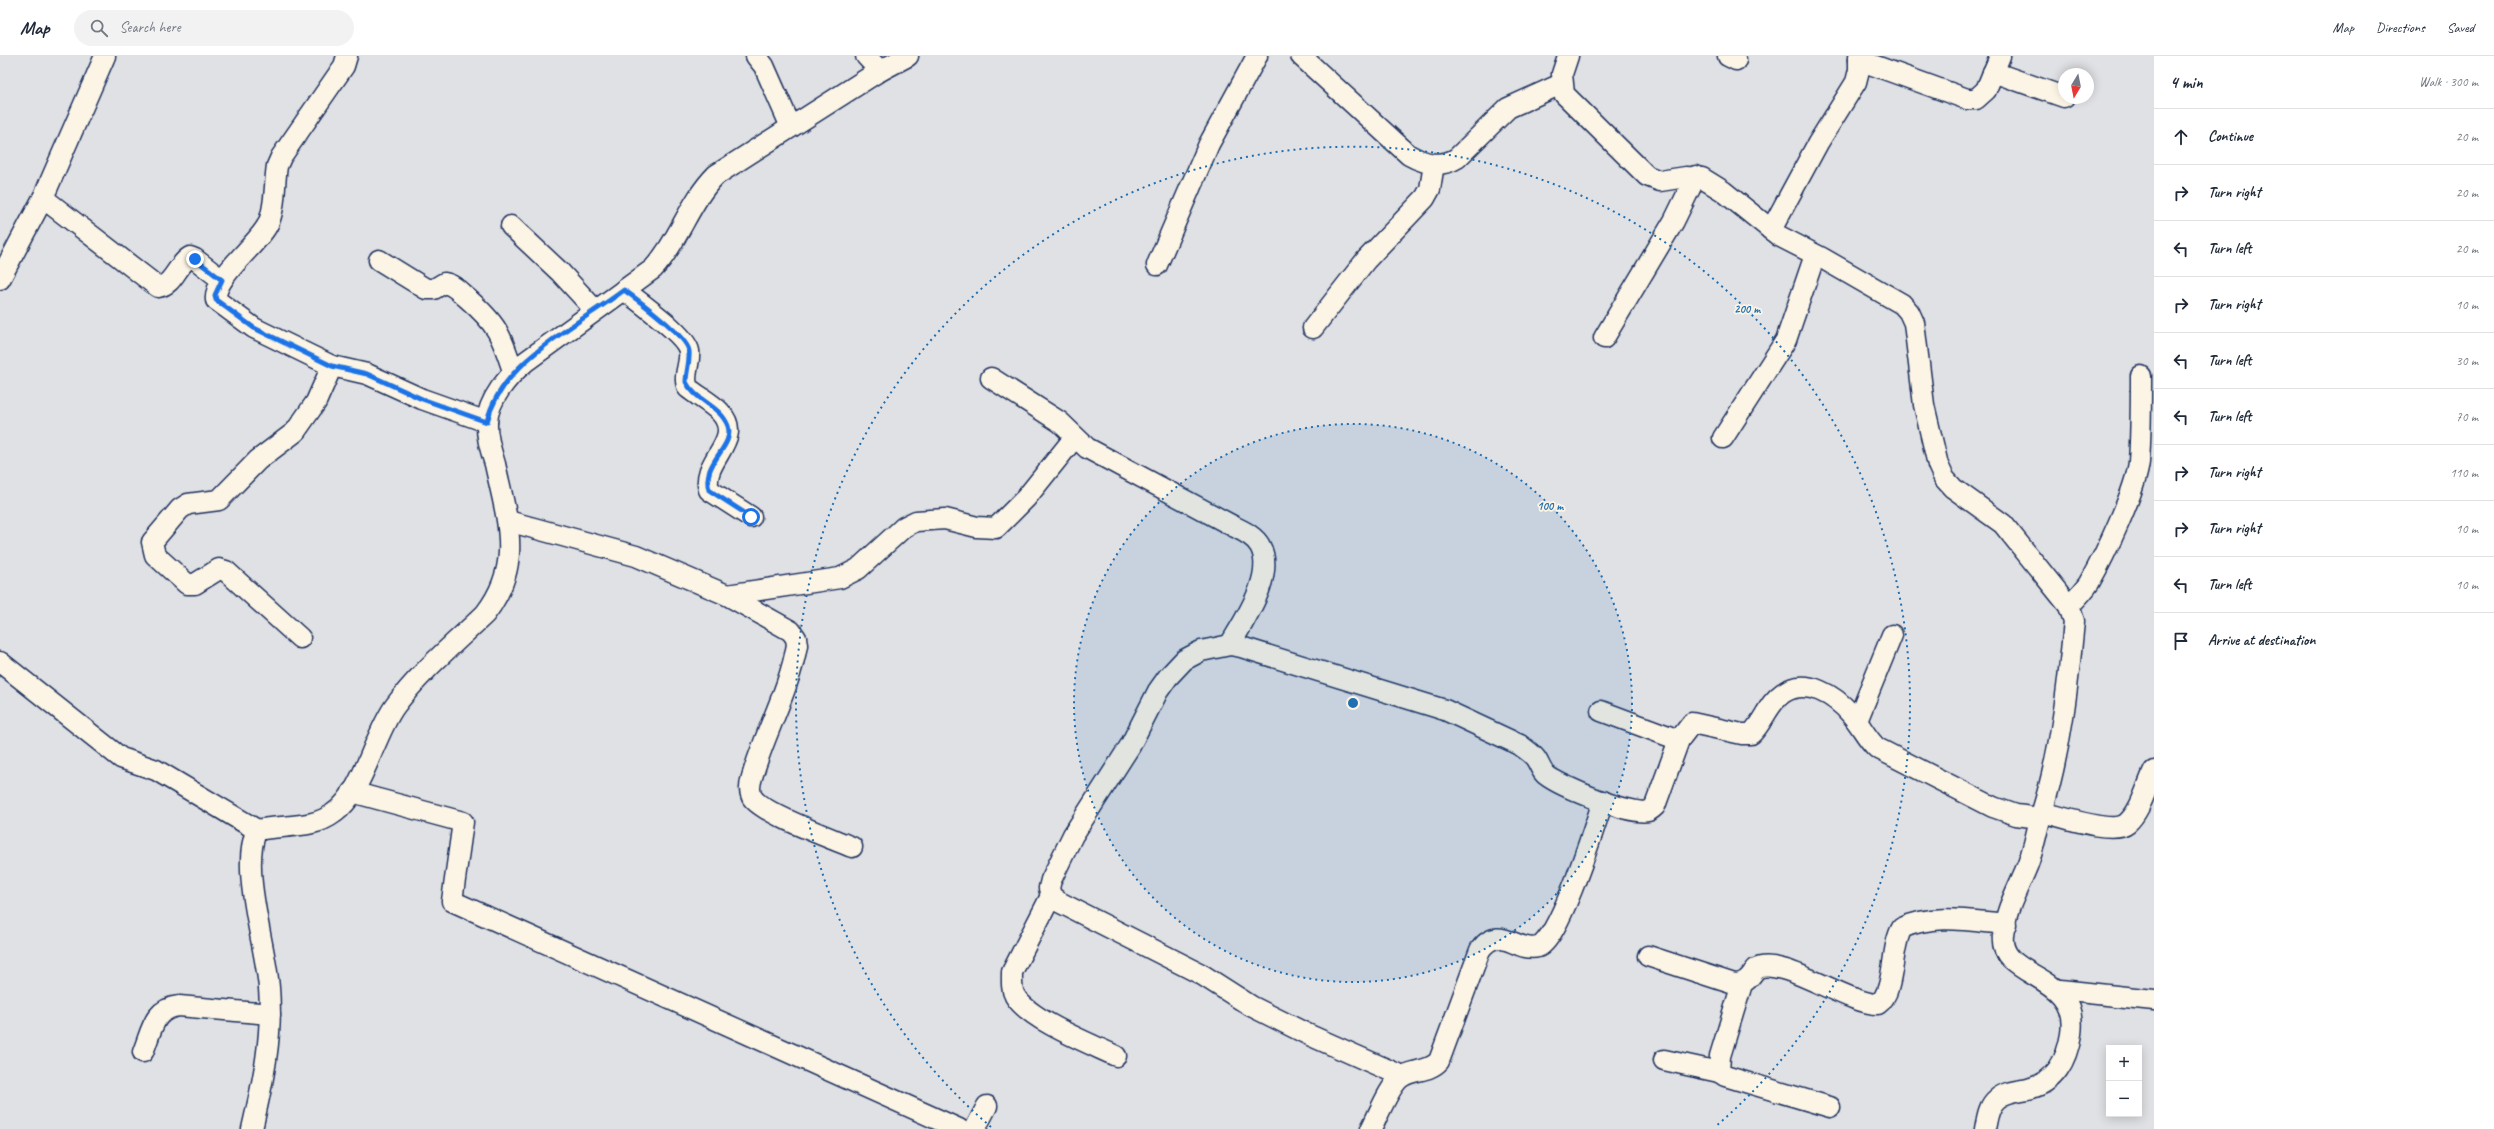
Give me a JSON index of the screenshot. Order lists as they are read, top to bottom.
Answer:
{
  "north": "bottom",
  "page": {
    "header": "Map",
    "search": "Search here",
    "nav": ["Map", "Directions", "Saved"],
    "heading": ["4 min", "Walk · 300 m"],
    "list": [
      ["Continue", "20 m"],
      ["Turn right", "20 m"],
      ["Turn left", "20 m"],
      ["Turn right", "10 m"],
      ["Turn left", "30 m"],
      ["Turn left", "70 m"],
      ["Turn right", "110 m"],
      ["Turn right", "10 m"],
      ["Turn left", "10 m"],
      "Arrive at destination"
    ],
    "map_buttons": ["+", "−"]
  },
  "rings": ["200 m", "100 m"]
}
